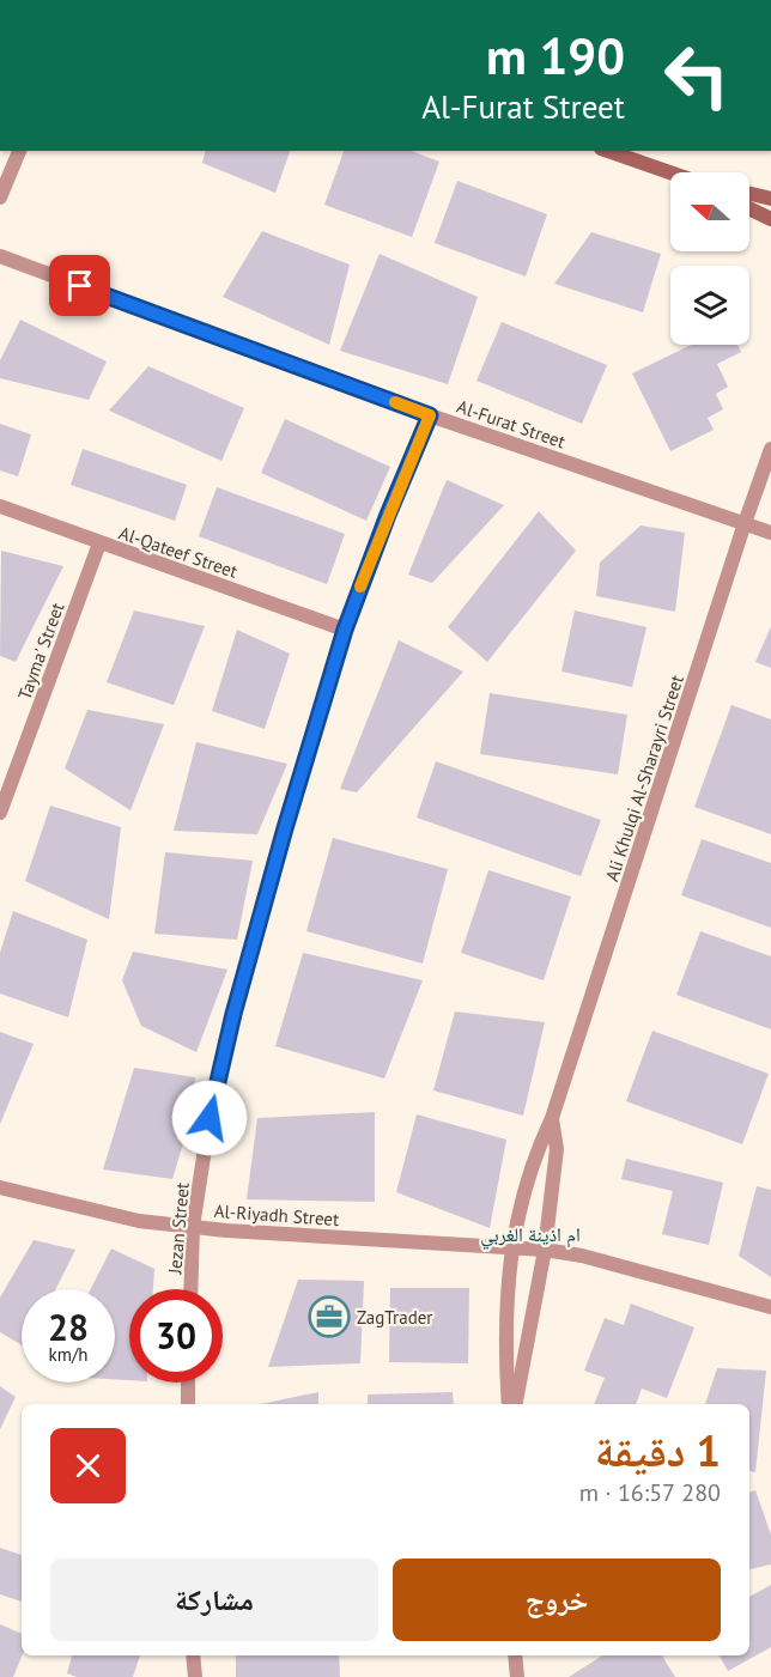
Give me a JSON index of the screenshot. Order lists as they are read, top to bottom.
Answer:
{
  "streets": {
    "street": [
      "Al-Furat Street",
      "Al-Qateef Street",
      "Tayma' Street",
      "Ali Khulqi Al-Sharayri Street",
      "Al-Riyadh Street",
      "Jezan Street"
    ]
  },
  "crossings": [
    ["Al-Furat Street", "Ali Khulqi Al-Sharayri Street"],
    ["Al-Furat Street", "Jezan Street"],
    ["Al-Qateef Street", "Tayma' Street"],
    ["Al-Qateef Street", "Jezan Street"],
    ["Ali Khulqi Al-Sharayri Street", "Al-Riyadh Street"],
    ["Al-Riyadh Street", "Jezan Street"]
  ],
  "districts": ["ام اذينة الغربي"],
  "places": {
    "office": ["ZagTrader"]
  },
  "north": "left",
  "page": {
    "turn": ["190 m", "Al-Furat Street"],
    "speed": "28 km/h",
    "limit": "30",
    "heading": ["1 دقيقة", "280 m · 16:57"],
    "buttons": ["خروج", "مشاركة"]
  }
}
